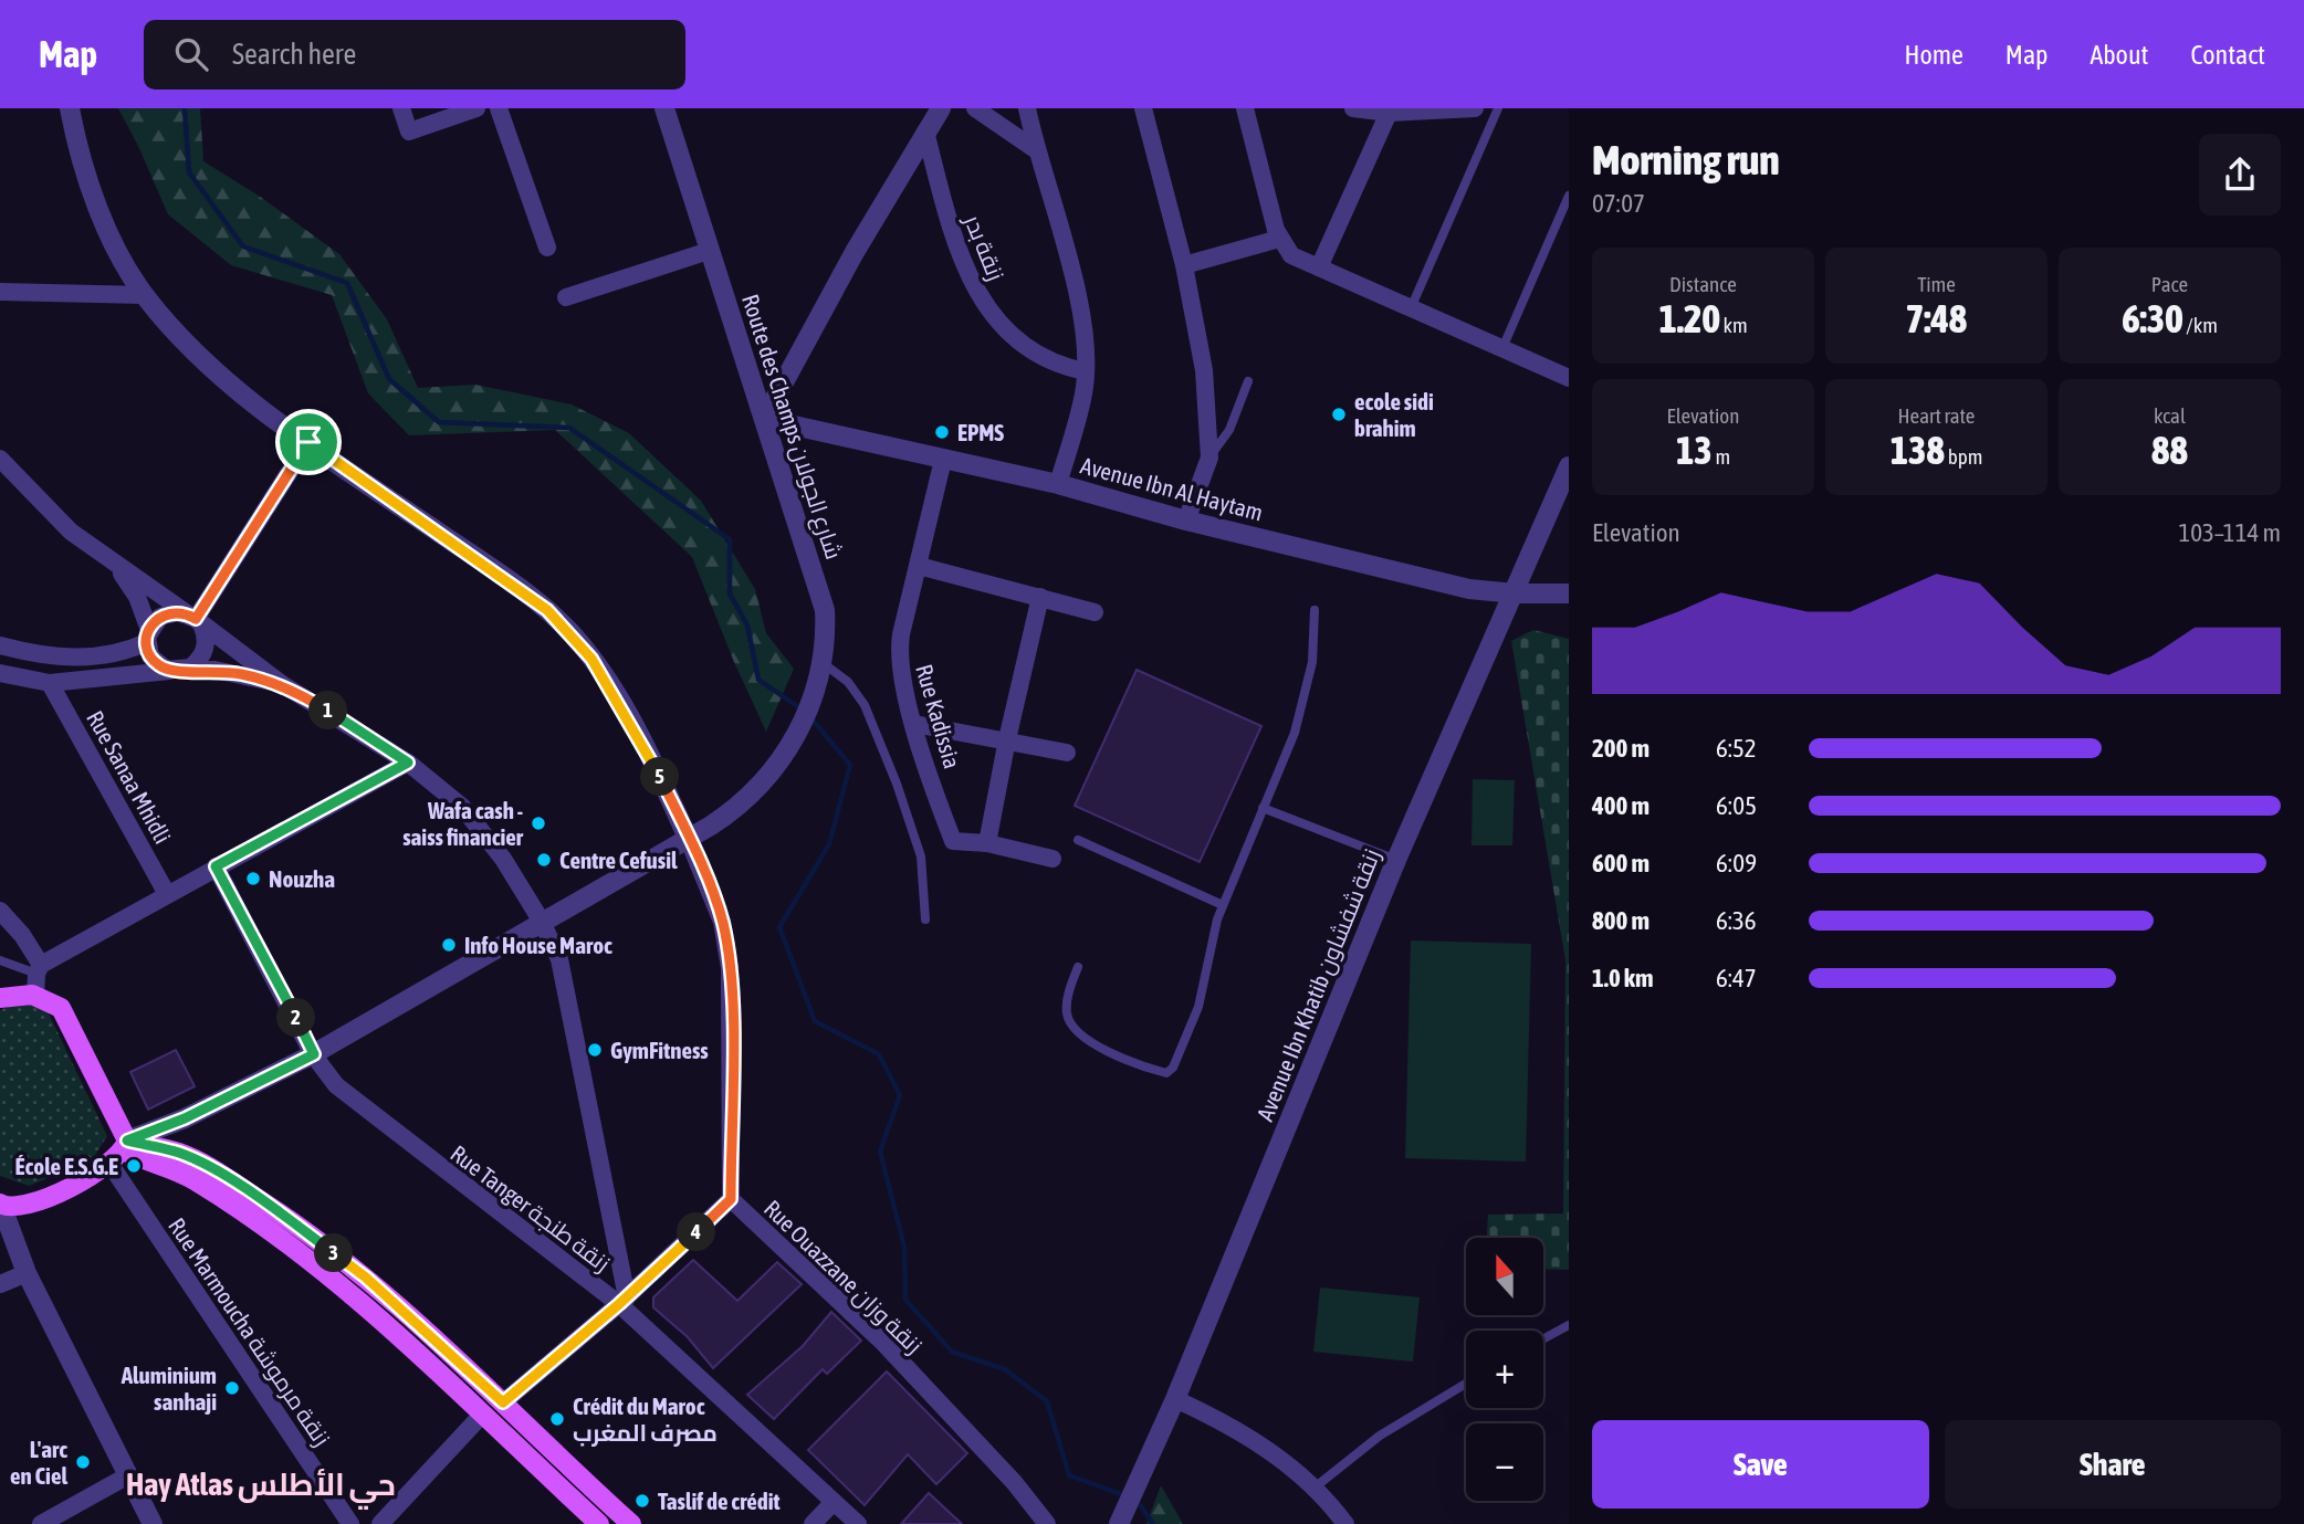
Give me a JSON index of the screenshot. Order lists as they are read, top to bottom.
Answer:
{
  "streets": {
    "street": [
      "زنقة بدر",
      "Route des Champs شارع الجولان",
      "Avenue Ibn Al Haytam",
      "Rue Kadissia",
      "Rue Sanaa Mhidli",
      "Avenue Ibn Khatib زنقة شفشاون",
      "Rue Tanger زنقة طنجة",
      "Rue Ouazzane زنقة وزان",
      "Rue Marmoucha زنقة مرموشة"
    ]
  },
  "crossings": [
    ["Route des Champs شارع الجولان", "Avenue Ibn Al Haytam"],
    ["Route des Champs شارع الجولان", "Rue Tanger زنقة طنجة"],
    ["Route des Champs شارع الجولان", "Rue Ouazzane زنقة وزان"],
    ["Route des Champs شارع الجولان", "Rue Marmoucha زنقة مرموشة"],
    ["Avenue Ibn Al Haytam", "Rue Kadissia"],
    ["Avenue Ibn Al Haytam", "Avenue Ibn Khatib زنقة شفشاون"]
  ],
  "districts": ["Hay Atlas حي الأطلس"],
  "places": [
    "ecole sidi brahim",
    "EPMS",
    "Wafa cash - saiss financier",
    "Centre Cefusil",
    "Nouzha",
    "Info House Maroc",
    "GymFitness",
    "École E.S.G.E",
    "Aluminium sanhaji",
    "Crédit du Maroc مصرف المغرب",
    "L'arc en Ciel",
    "Taslif de crédit"
  ],
  "north": "top",
  "page": {
    "header": "Map",
    "search": "Search here",
    "nav": [
      "Home",
      "Map",
      "About",
      "Contact"
    ],
    "heading": ["Morning run", "07:07"],
    "stats": [
      ["Distance", "1.20 km"],
      ["Time", "7:48"],
      ["Pace", "6:30 /km"],
      ["Elevation", "13 m"],
      ["Heart rate", "138 bpm"],
      ["kcal", "88"]
    ],
    "chart": ["Elevation", "103–114 m"],
    "pins": [
      "1",
      "5",
      "2",
      "4",
      "3"
    ],
    "list": [
      {
        "name": "200 m",
        "note": "6:52"
      },
      {
        "name": "400 m",
        "note": "6:05"
      },
      {
        "name": "600 m",
        "note": "6:09"
      },
      {
        "name": "800 m",
        "note": "6:36"
      },
      {
        "name": "1.0 km",
        "note": "6:47"
      }
    ],
    "map_buttons": ["+", "−"],
    "buttons": ["Save", "Share"]
  }
}
